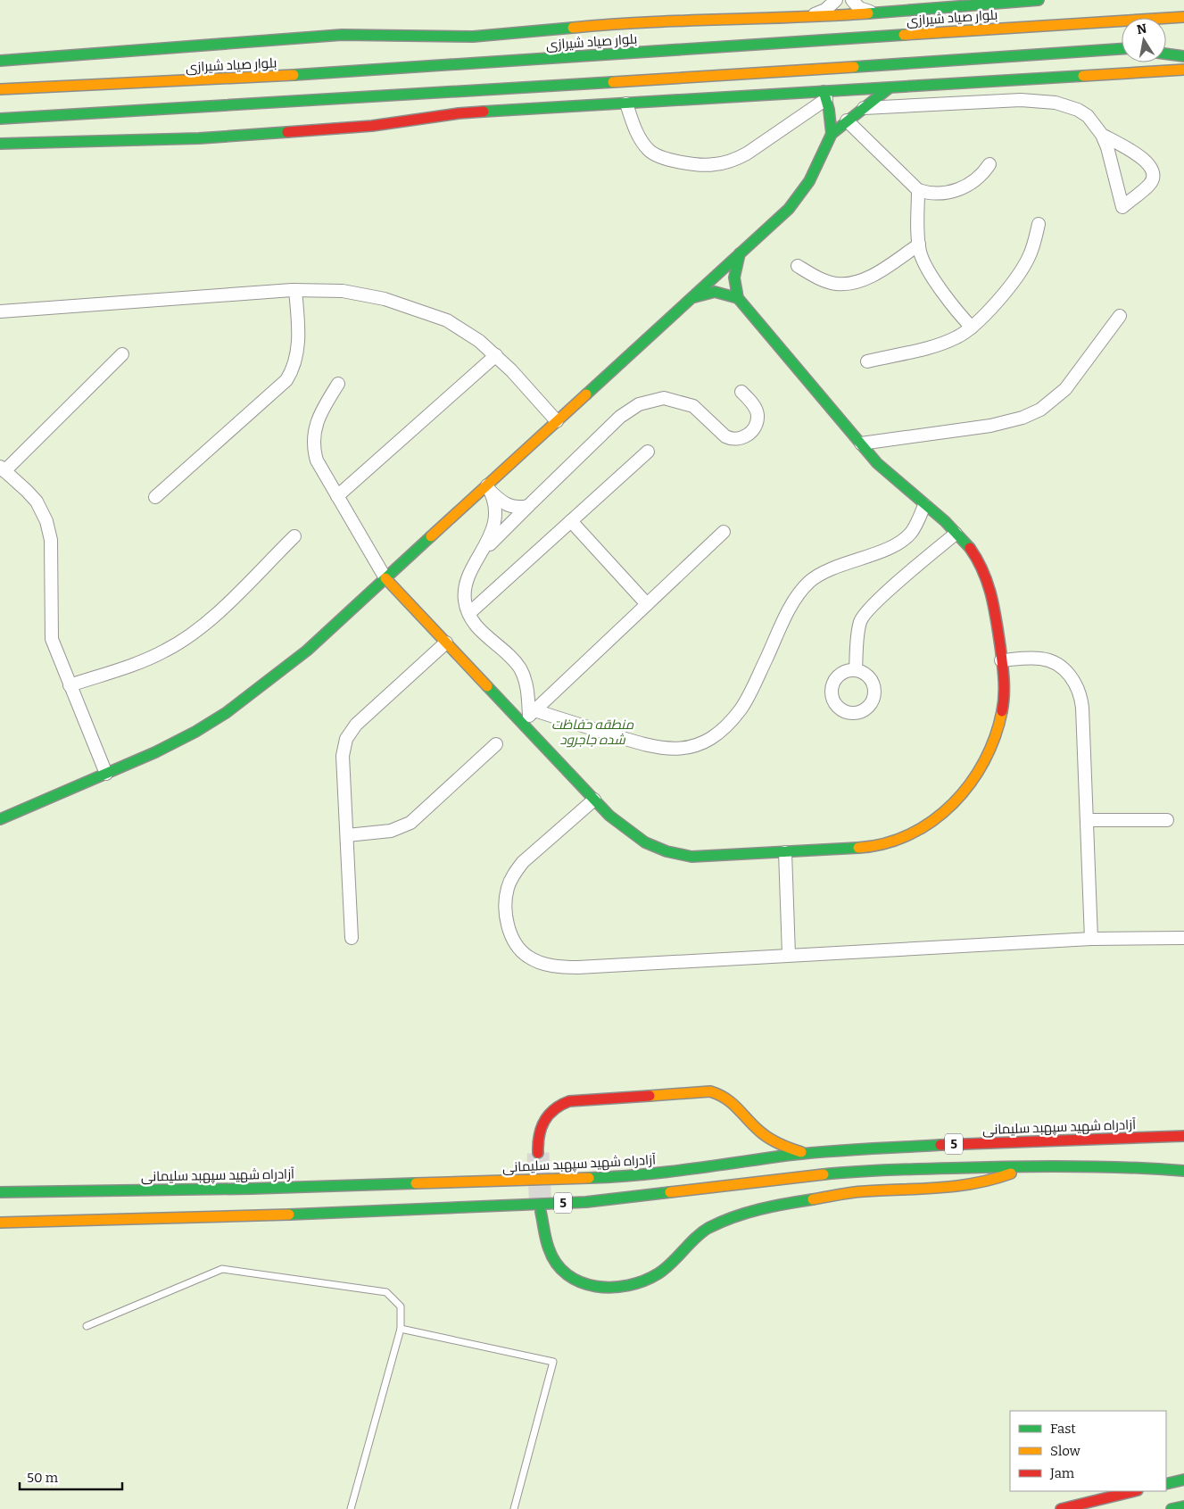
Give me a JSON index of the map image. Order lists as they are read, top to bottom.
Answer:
{
  "streets": {
    "main road": ["بلوار صیاد شیرازی", "آزادراه شهید سپهبد سلیمانی", "5"]
  },
  "parks": ["منطقه حفاظت شده جاجرود"],
  "legend": ["Fast", "Slow", "Jam"],
  "scale_bar": "50 m",
  "north": "top"
}
